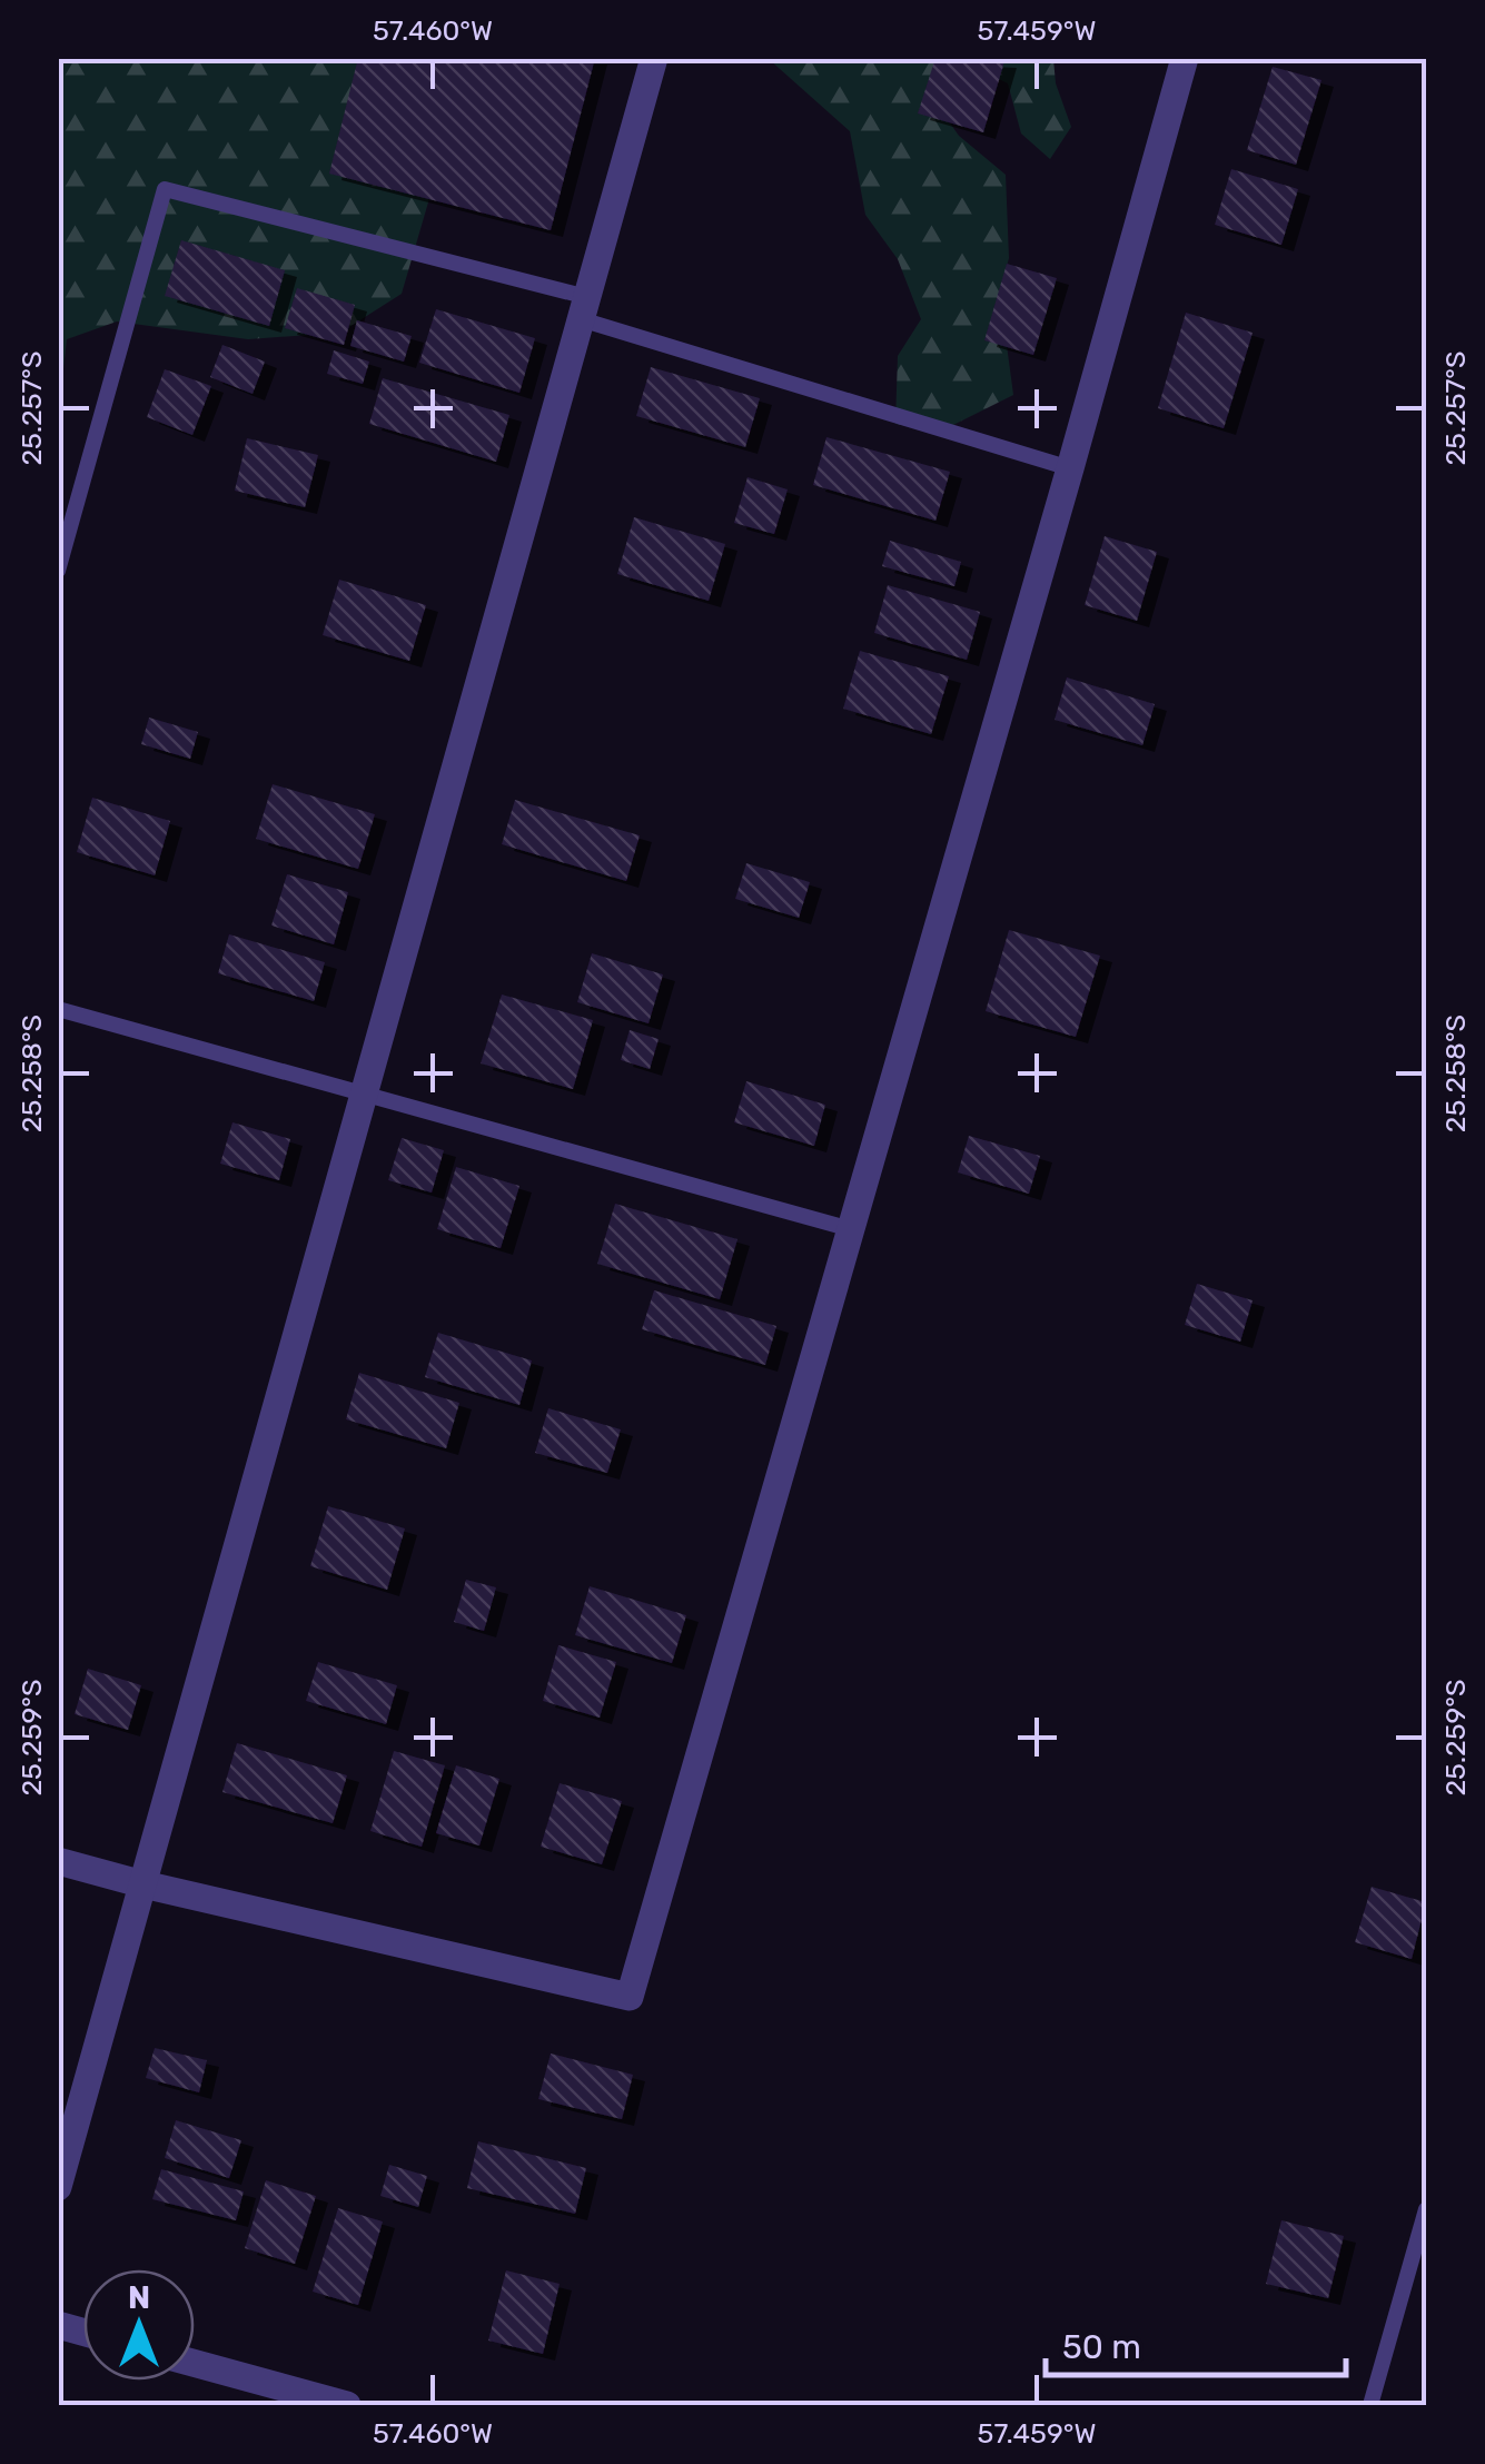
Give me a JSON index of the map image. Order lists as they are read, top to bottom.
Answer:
{
  "scale_bar": "50 m",
  "north": "top",
  "coordinates": [
    "57.460°W",
    "57.459°W",
    "25.257°S",
    "25.258°S",
    "25.259°S"
  ]
}
